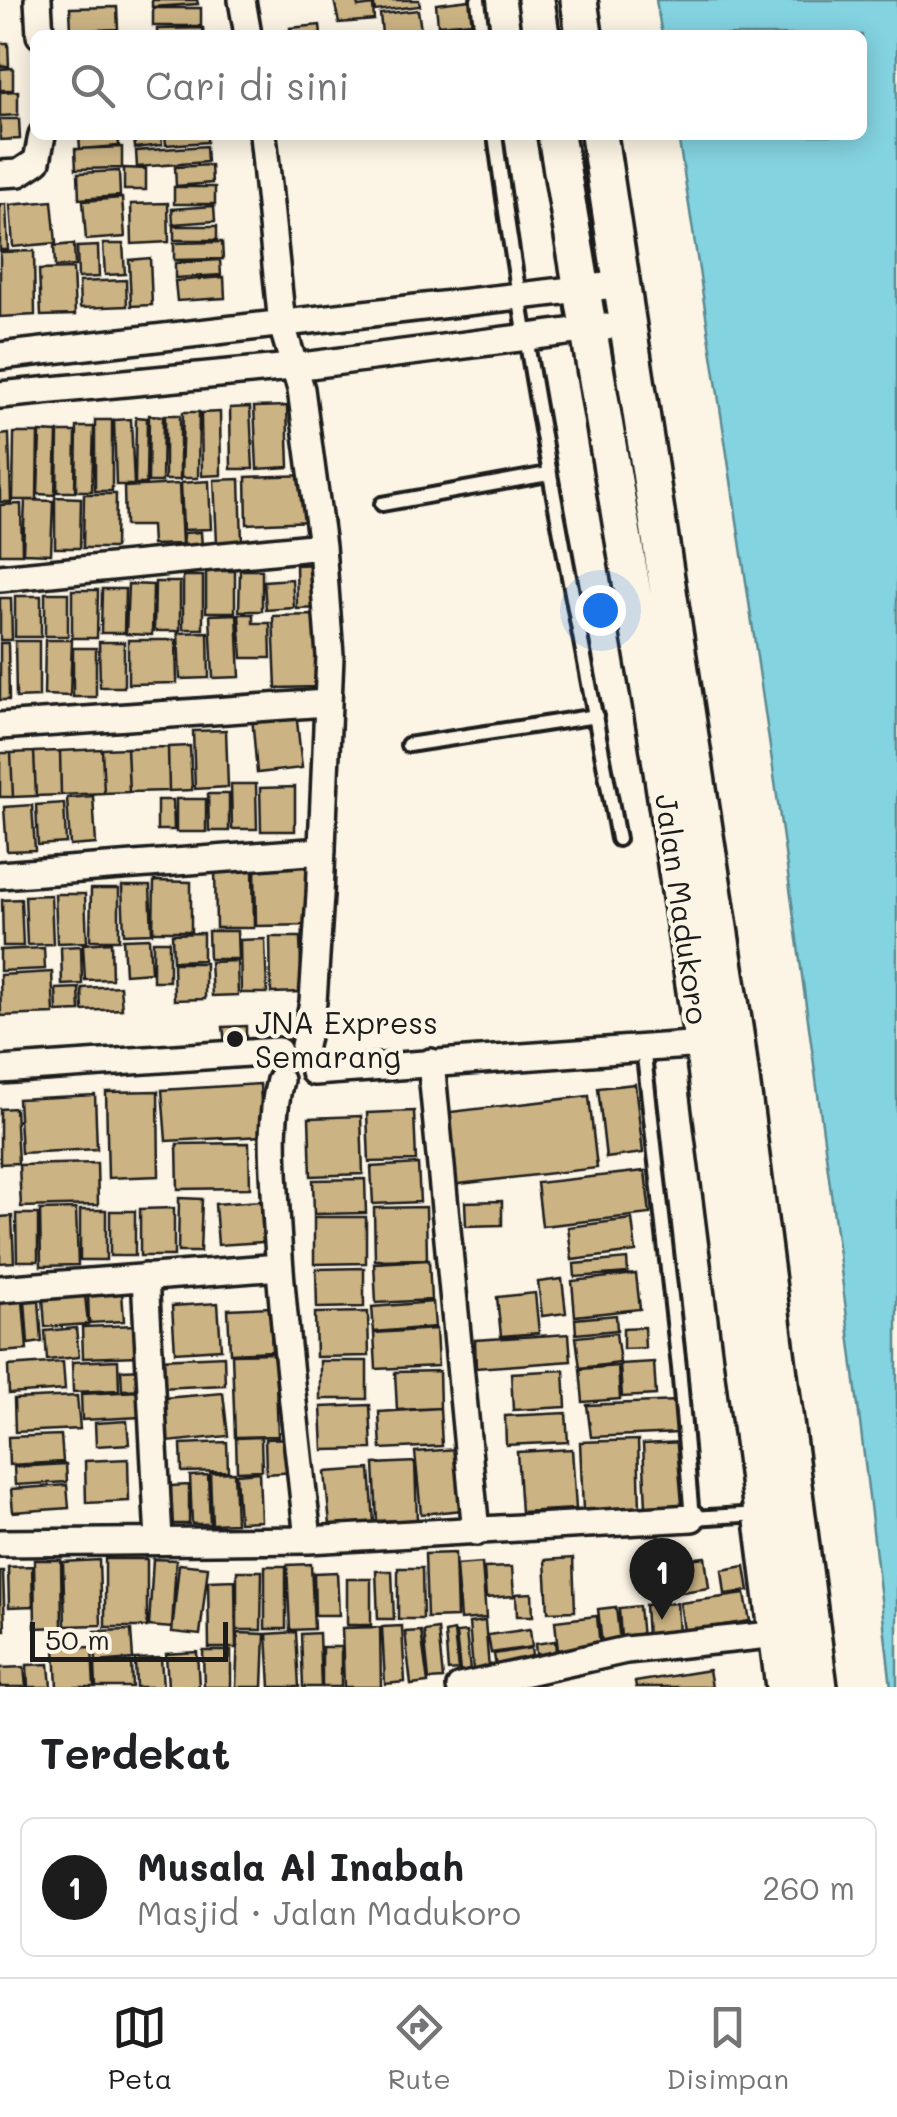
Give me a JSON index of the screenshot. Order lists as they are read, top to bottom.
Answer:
{
  "streets": {
    "street": ["Jalan Madukoro"]
  },
  "places": ["JNA Express Semarang"],
  "scale_bar": "50 m",
  "page": {
    "search": "Cari di sini",
    "pins": "1",
    "scale": "50 m",
    "heading": "Terdekat",
    "list": [
      {
        "mark": "1",
        "name": "Musala Al Inabah",
        "note": "Masjid · Jalan Madukoro",
        "value": "260 m"
      }
    ],
    "nav": ["Peta", "Rute", "Disimpan"]
  }
}
